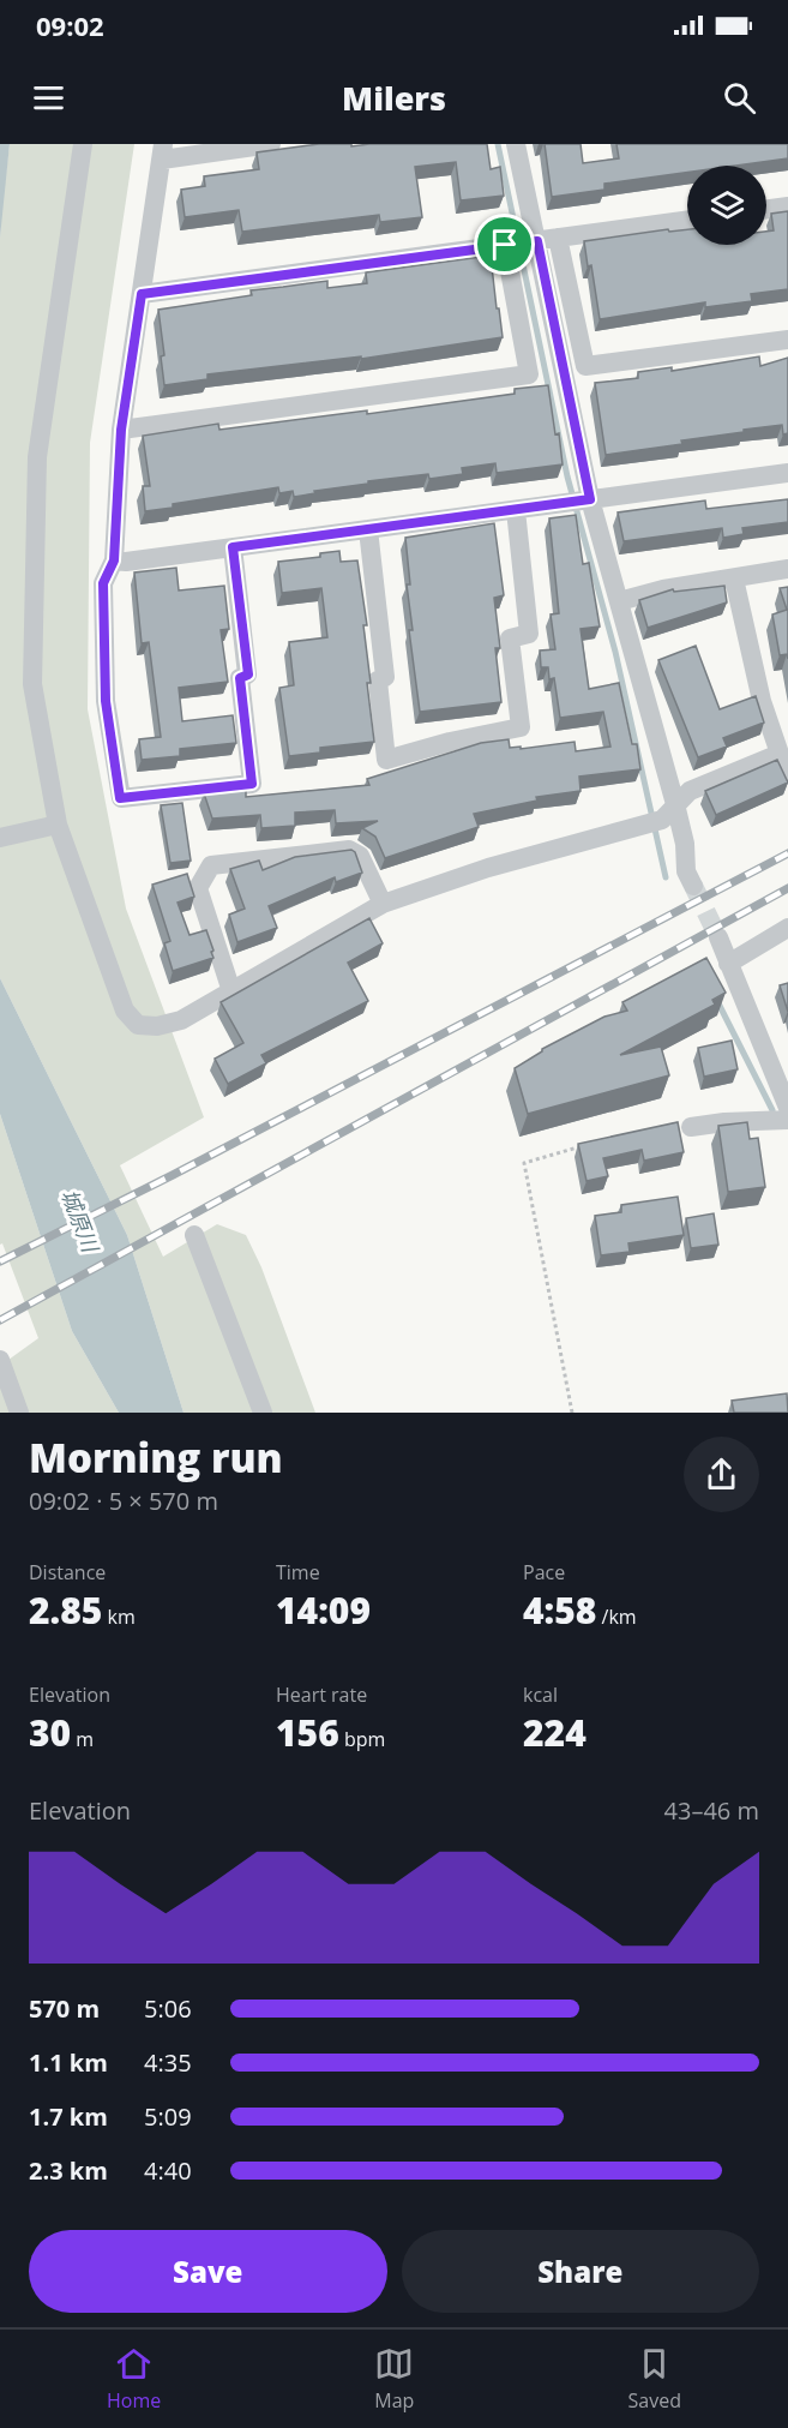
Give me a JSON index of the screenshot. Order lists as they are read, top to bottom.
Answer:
{
  "water": ["城原川"],
  "page": {
    "status": "09:02",
    "header": "Milers",
    "heading": ["Morning run", "09:02 · 5 × 570 m"],
    "stats": [
      ["Distance", "2.85 km"],
      ["Time", "14:09"],
      ["Pace", "4:58 /km"],
      ["Elevation", "30 m"],
      ["Heart rate", "156 bpm"],
      ["kcal", "224"]
    ],
    "chart": ["Elevation", "43–46 m"],
    "list": [
      {
        "name": "570 m",
        "note": "5:06"
      },
      {
        "name": "1.1 km",
        "note": "4:35"
      },
      {
        "name": "1.7 km",
        "note": "5:09"
      },
      {
        "name": "2.3 km",
        "note": "4:40"
      }
    ],
    "buttons": ["Save", "Share"],
    "tabs": ["Home", "Map", "Saved"]
  }
}
